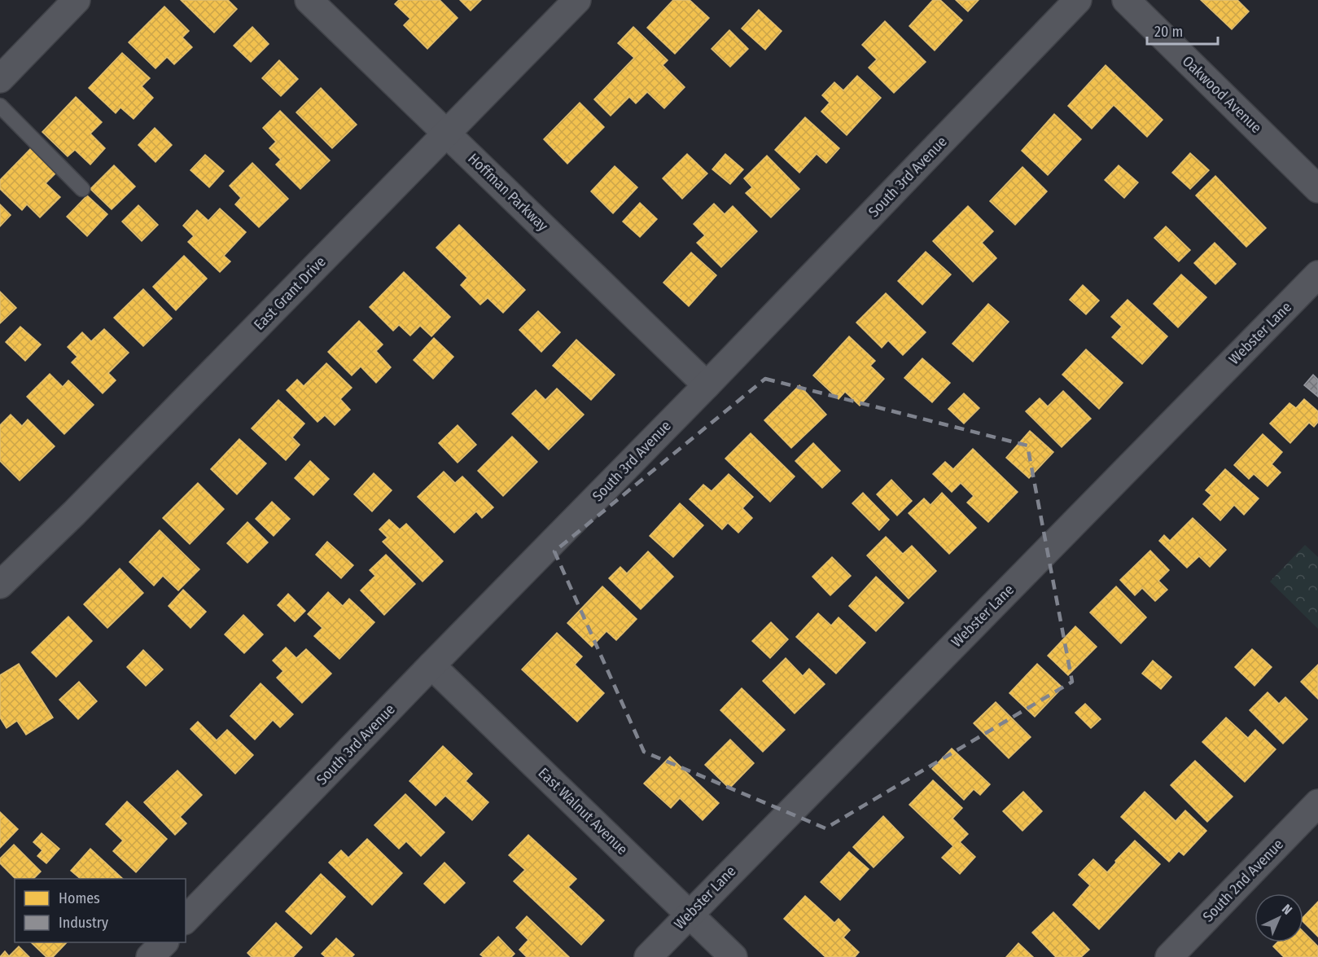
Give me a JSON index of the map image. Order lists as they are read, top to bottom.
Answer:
{
  "streets": {
    "street": [
      "Oakwood Avenue",
      "South 3rd Avenue",
      "Hoffman Parkway",
      "East Grant Drive",
      "Webster Lane",
      "East Walnut Avenue",
      "South 2nd Avenue"
    ]
  },
  "crossings": [
    ["South 3rd Avenue", "Hoffman Parkway"],
    ["South 3rd Avenue", "East Walnut Avenue"],
    ["Hoffman Parkway", "East Grant Drive"],
    ["Webster Lane", "East Walnut Avenue"]
  ],
  "legend": ["Homes", "Industry"],
  "scale_bar": "20 m",
  "north": "top right"
}
